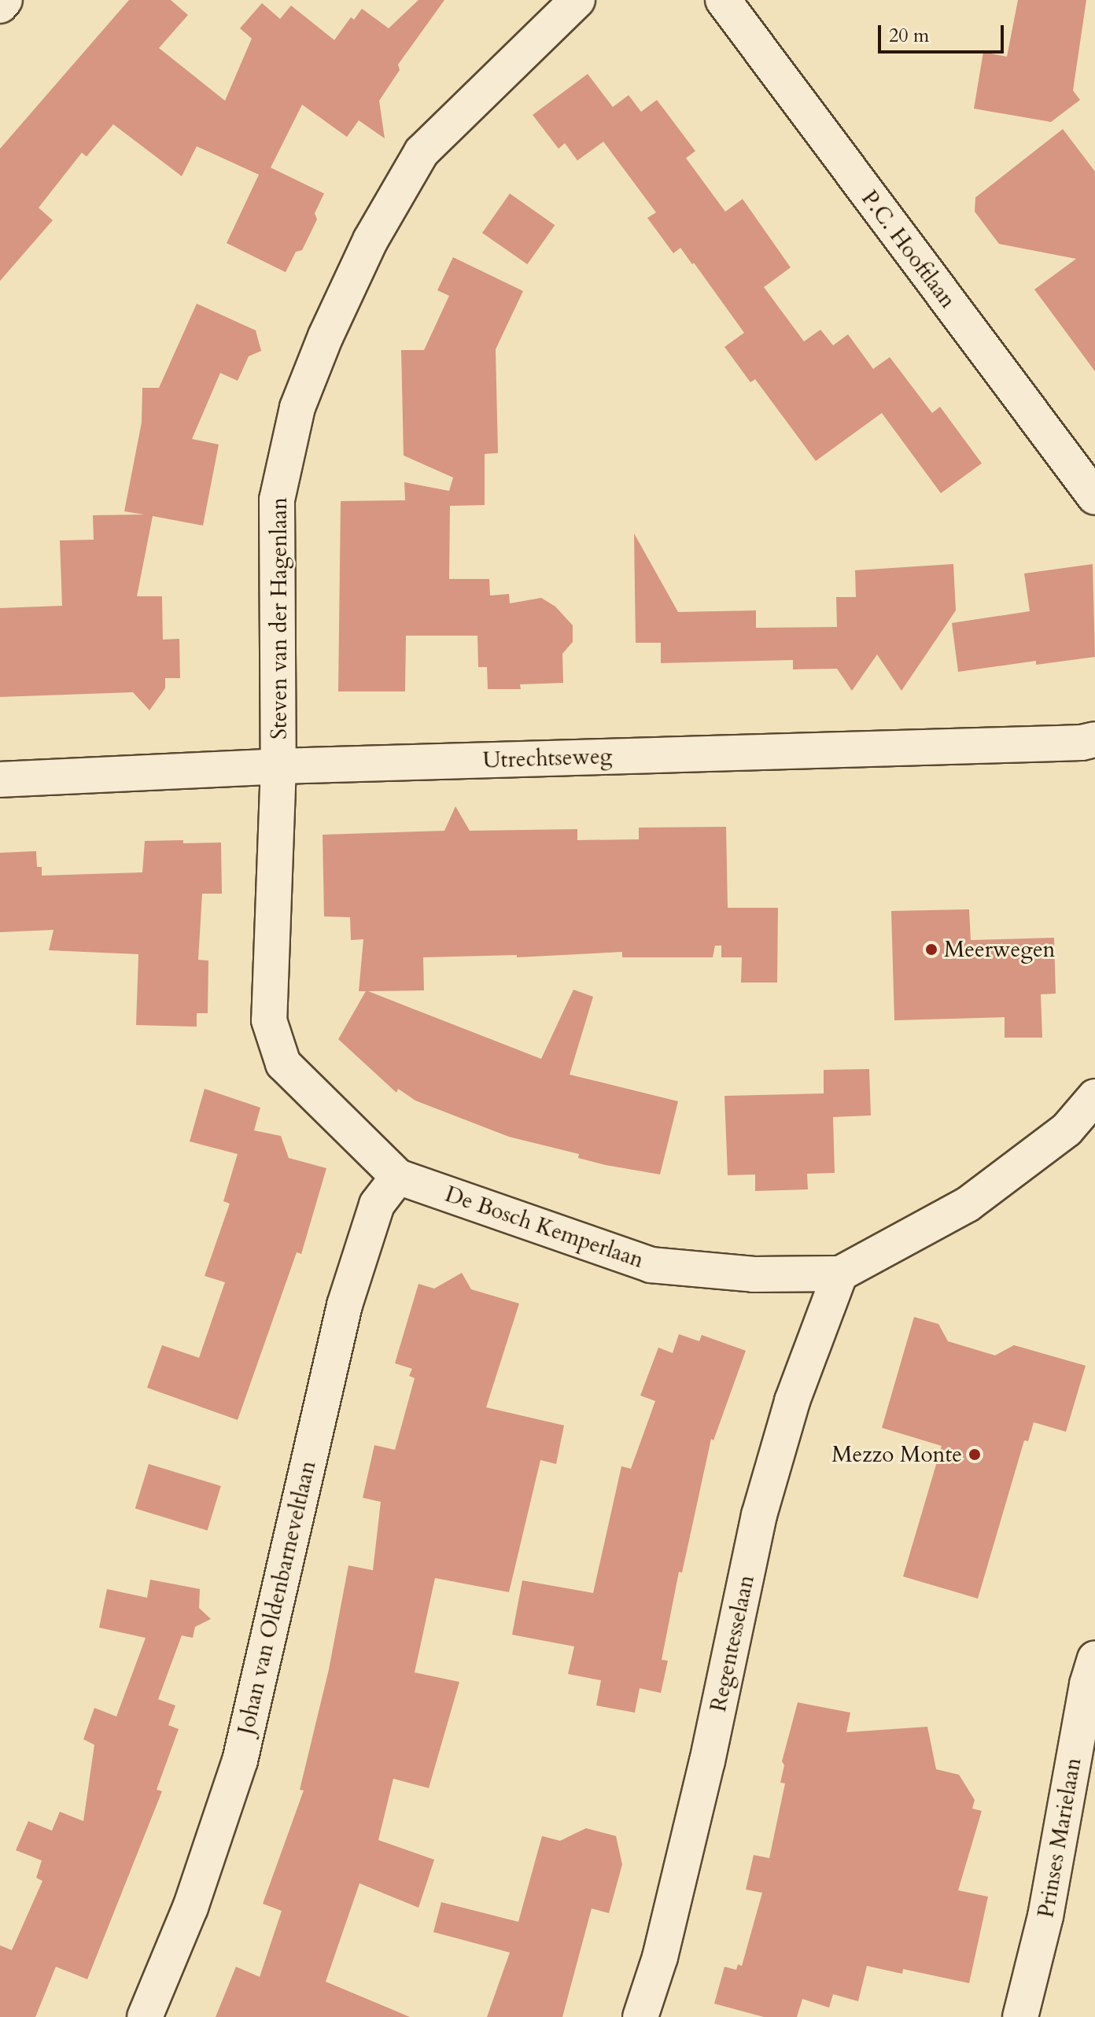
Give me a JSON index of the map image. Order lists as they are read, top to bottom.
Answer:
{
  "streets": {
    "street": [
      "P.C. Hooftlaan",
      "Steven van der Hagenlaan",
      "Utrechtseweg",
      "De Bosch Kemperlaan",
      "Johan van Oldenbarneveltlaan",
      "Regentesselaan",
      "Prinses Marielaan"
    ]
  },
  "crossings": [
    ["Steven van der Hagenlaan", "Utrechtseweg"],
    ["Steven van der Hagenlaan", "De Bosch Kemperlaan"],
    ["Utrechtseweg", "De Bosch Kemperlaan"],
    ["De Bosch Kemperlaan", "Johan van Oldenbarneveltlaan"],
    ["De Bosch Kemperlaan", "Regentesselaan"]
  ],
  "places": ["Meerwegen", "Mezzo Monte"],
  "scale_bar": "20 m"
}
